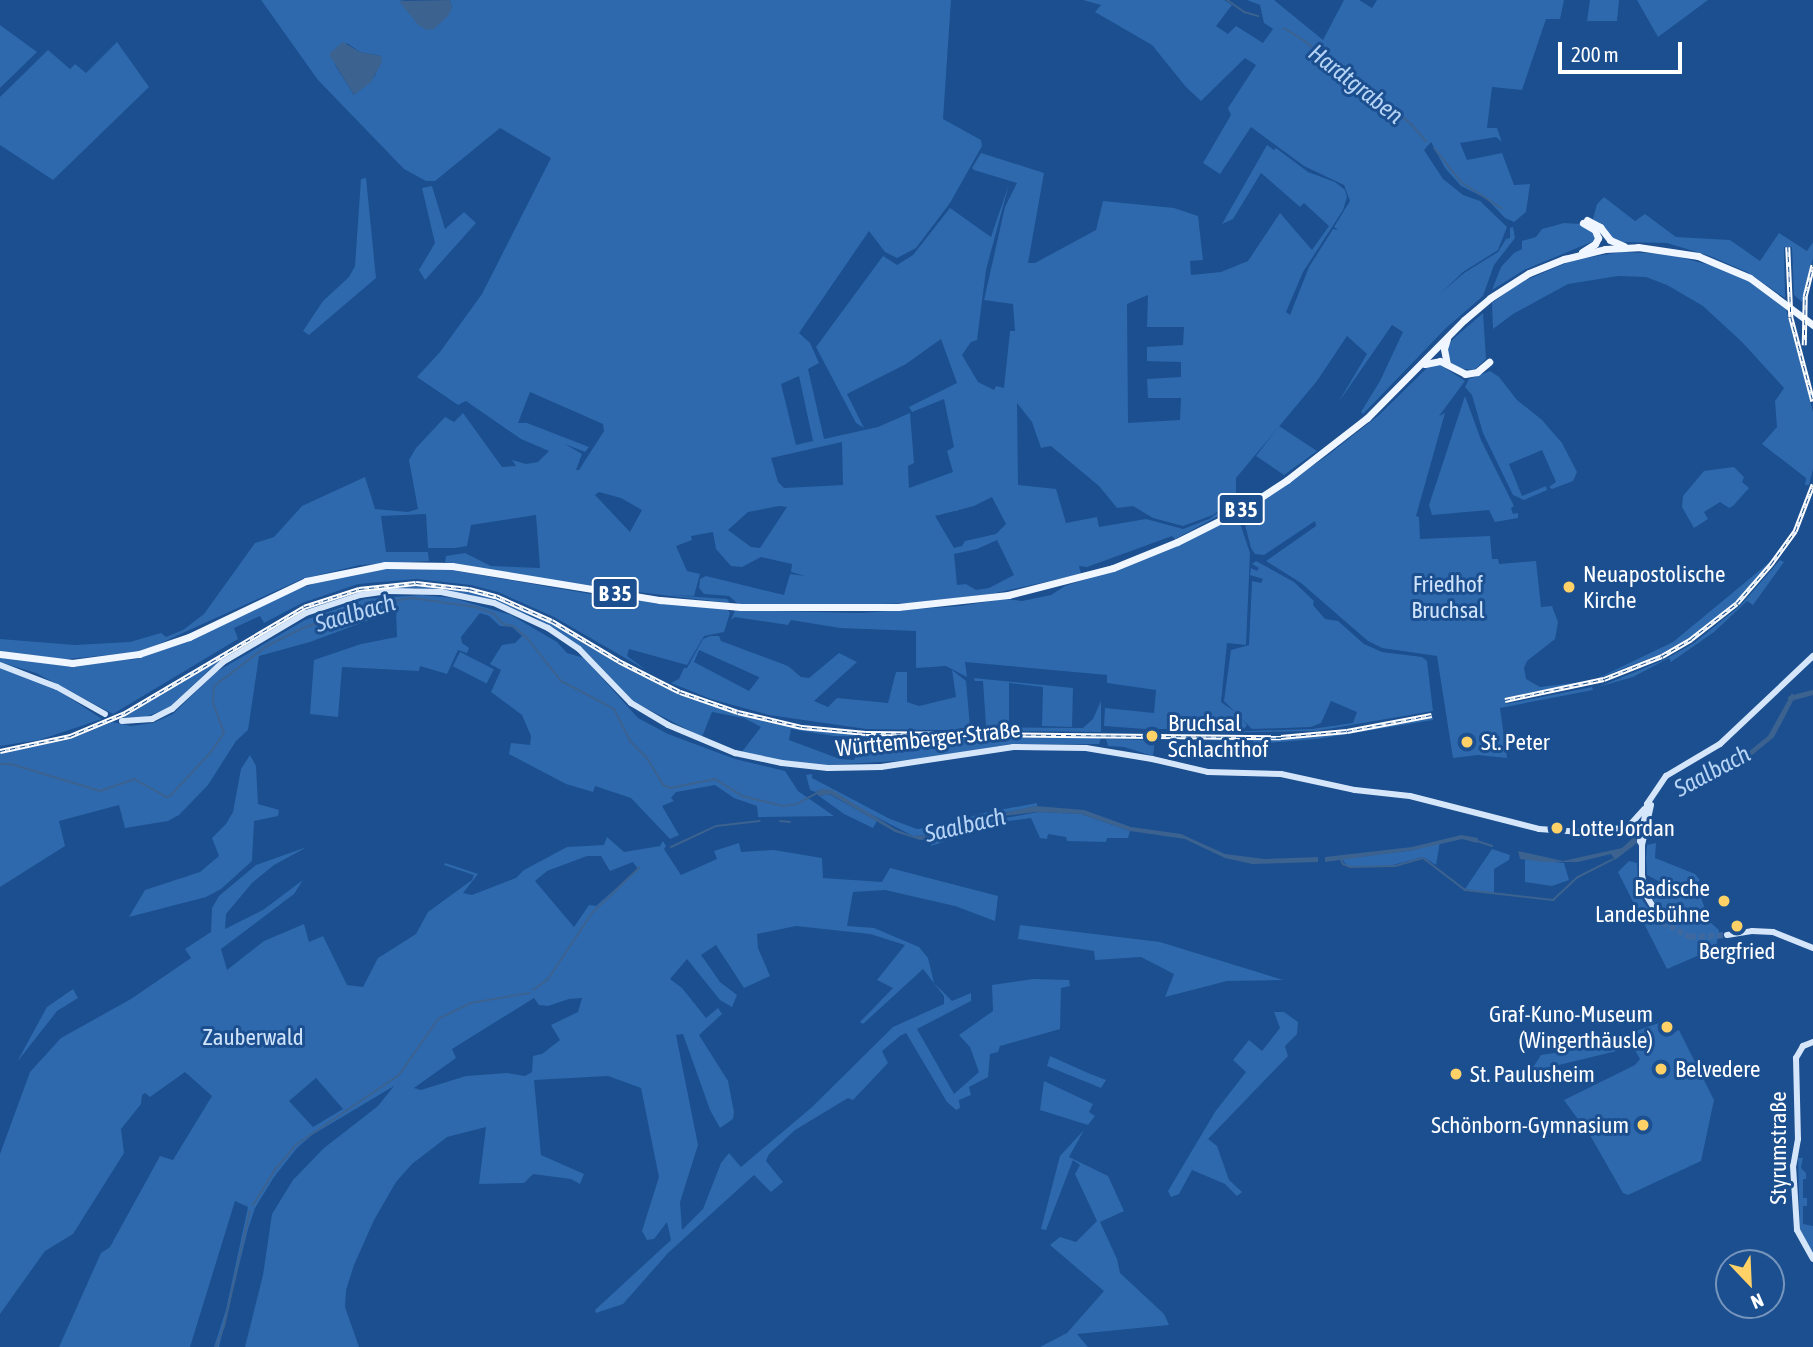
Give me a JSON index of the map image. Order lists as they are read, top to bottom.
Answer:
{
  "streets": {
    "main road": ["B 35", "Württemberger Straße", "Styrumstraße"]
  },
  "water": ["Hardtgraben", "Saalbach"],
  "parks": ["Friedhof Bruchsal", "Zauberwald"],
  "places": [
    "Neuapostolische Kirche",
    "Bruchsal Schlachthof",
    "St. Peter",
    "Lotte Jordan",
    "Badische Landesbühne",
    "Bergfried",
    "Graf-Kuno-Museum (Wingerthäusle)",
    "Belvedere",
    "St. Paulusheim",
    "Schönborn-Gymnasium"
  ],
  "scale_bar": "200 m",
  "north": "bottom right"
}
